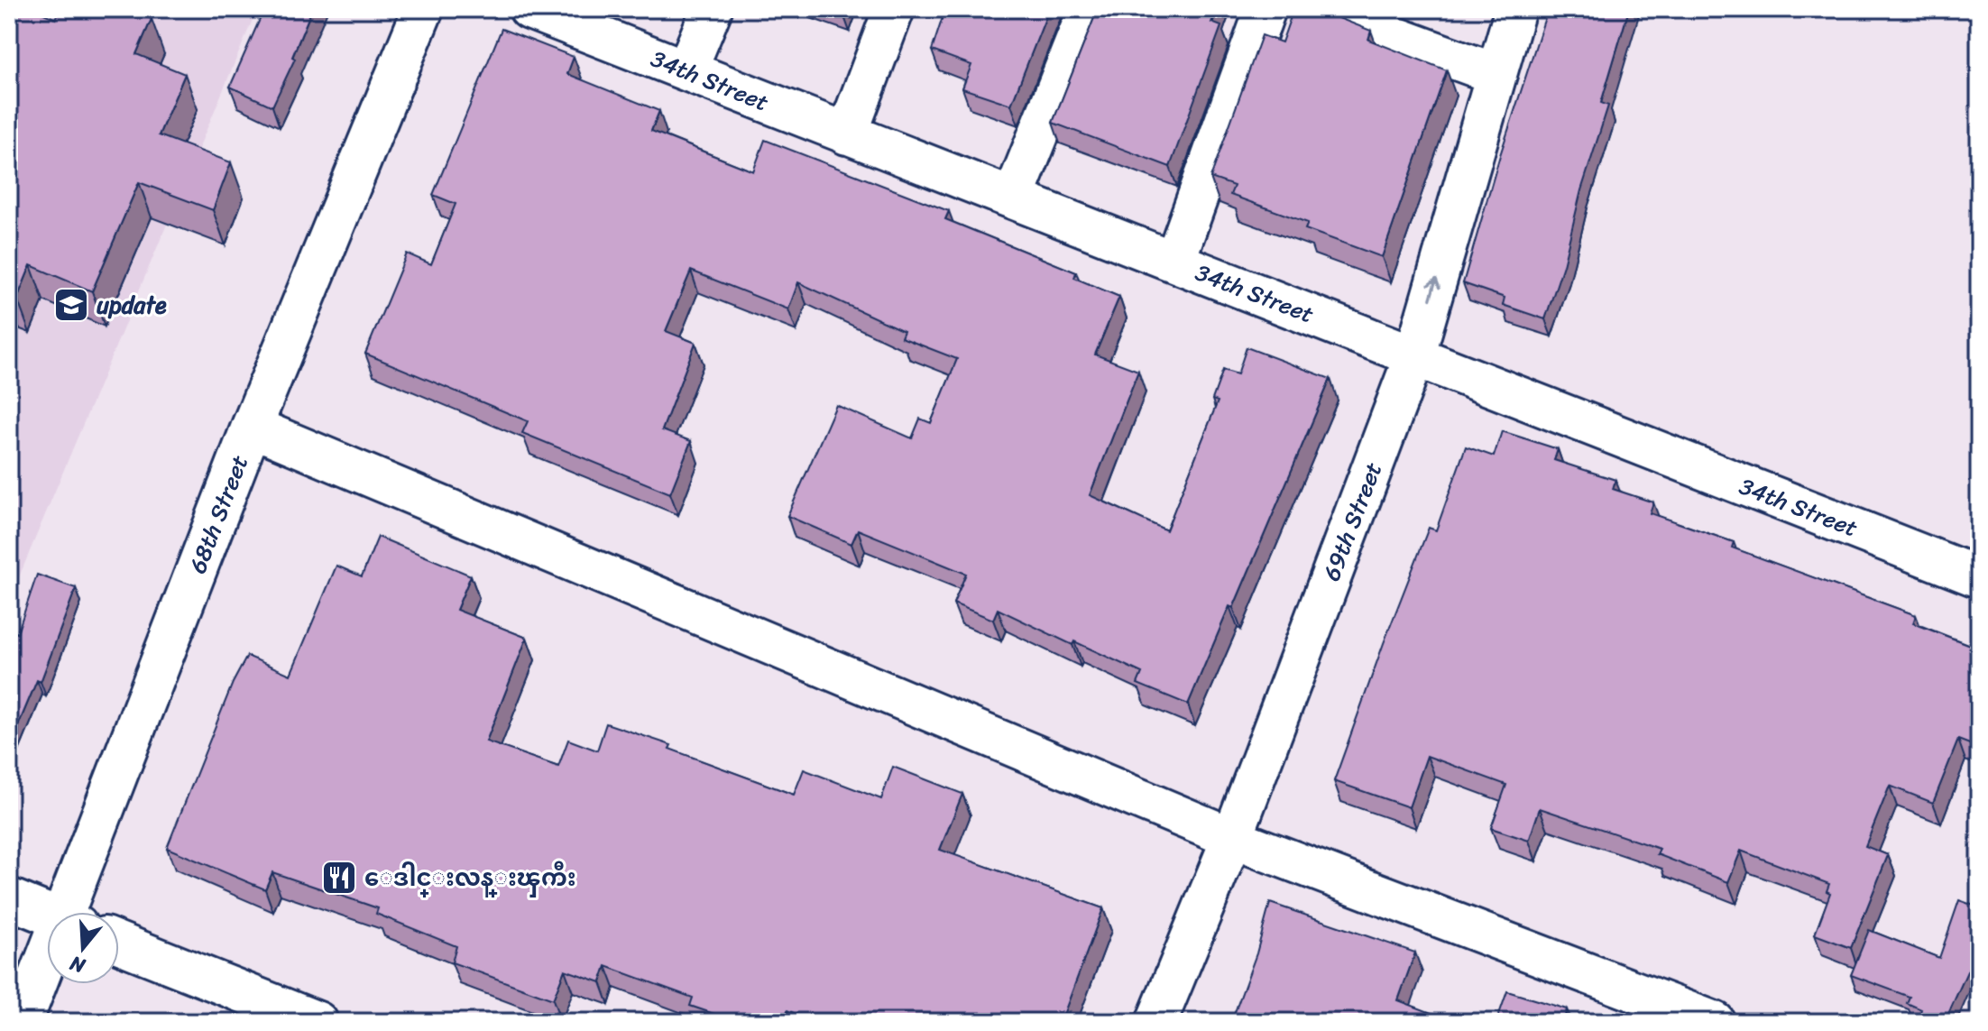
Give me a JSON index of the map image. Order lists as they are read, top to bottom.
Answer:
{
  "streets": {
    "street": ["34th Street", "68th Street", "69th Street"]
  },
  "crossings": [
    ["34th Street", "69th Street"]
  ],
  "places": {
    "school or university": ["update"],
    "restaurant": ["ေဒါင္းလန္းၾကီး"]
  },
  "north": "bottom"
}
